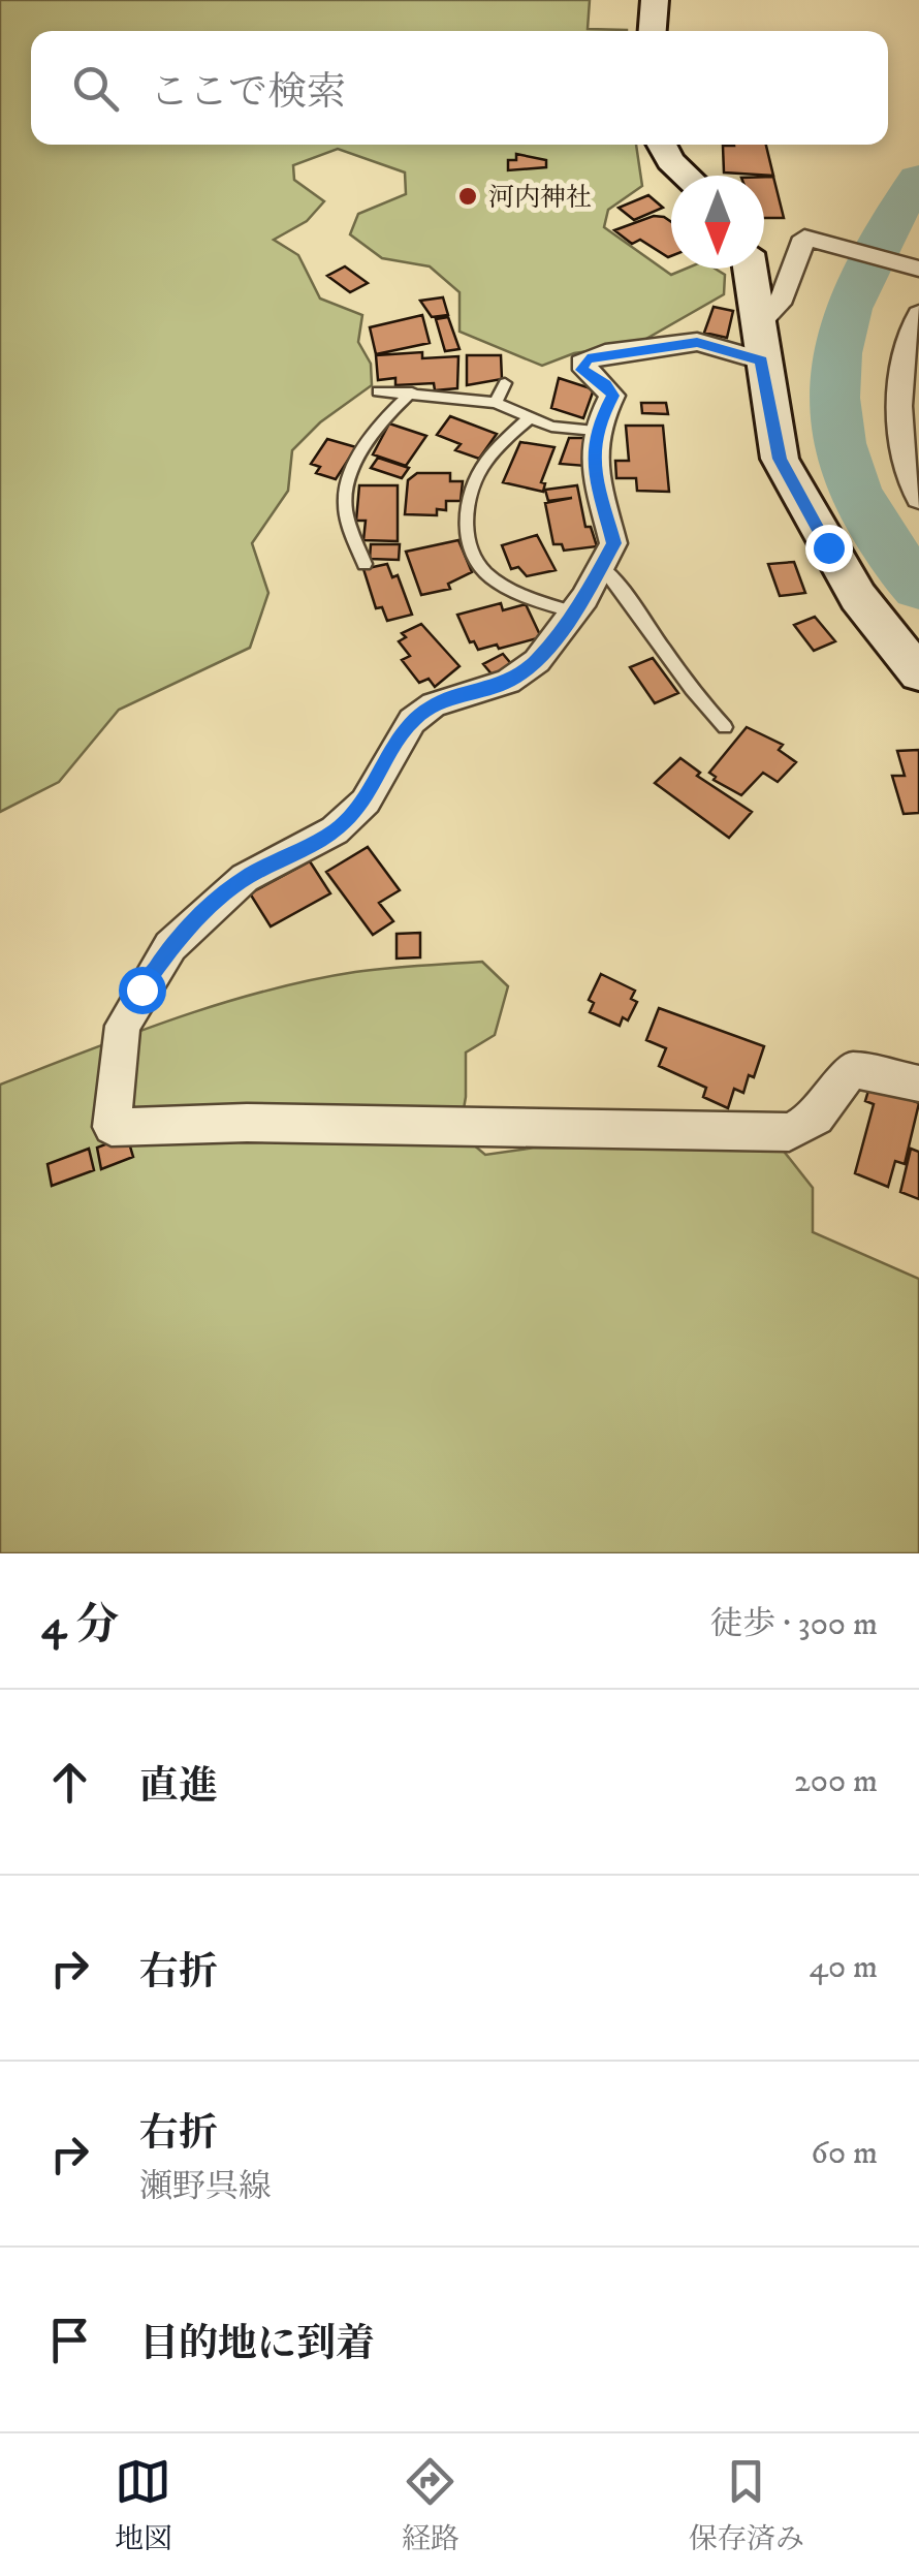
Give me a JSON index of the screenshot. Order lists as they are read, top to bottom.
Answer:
{
  "places": ["河内神社"],
  "north": "bottom",
  "page": {
    "search": "ここで検索",
    "heading": ["4 分", "徒歩 · 300 m"],
    "list": [
      ["直進", "200 m"],
      ["右折", "40 m"],
      ["右折", "瀬野呉線", "60 m"],
      "目的地に到着"
    ],
    "nav": ["地図", "経路", "保存済み"]
  }
}
